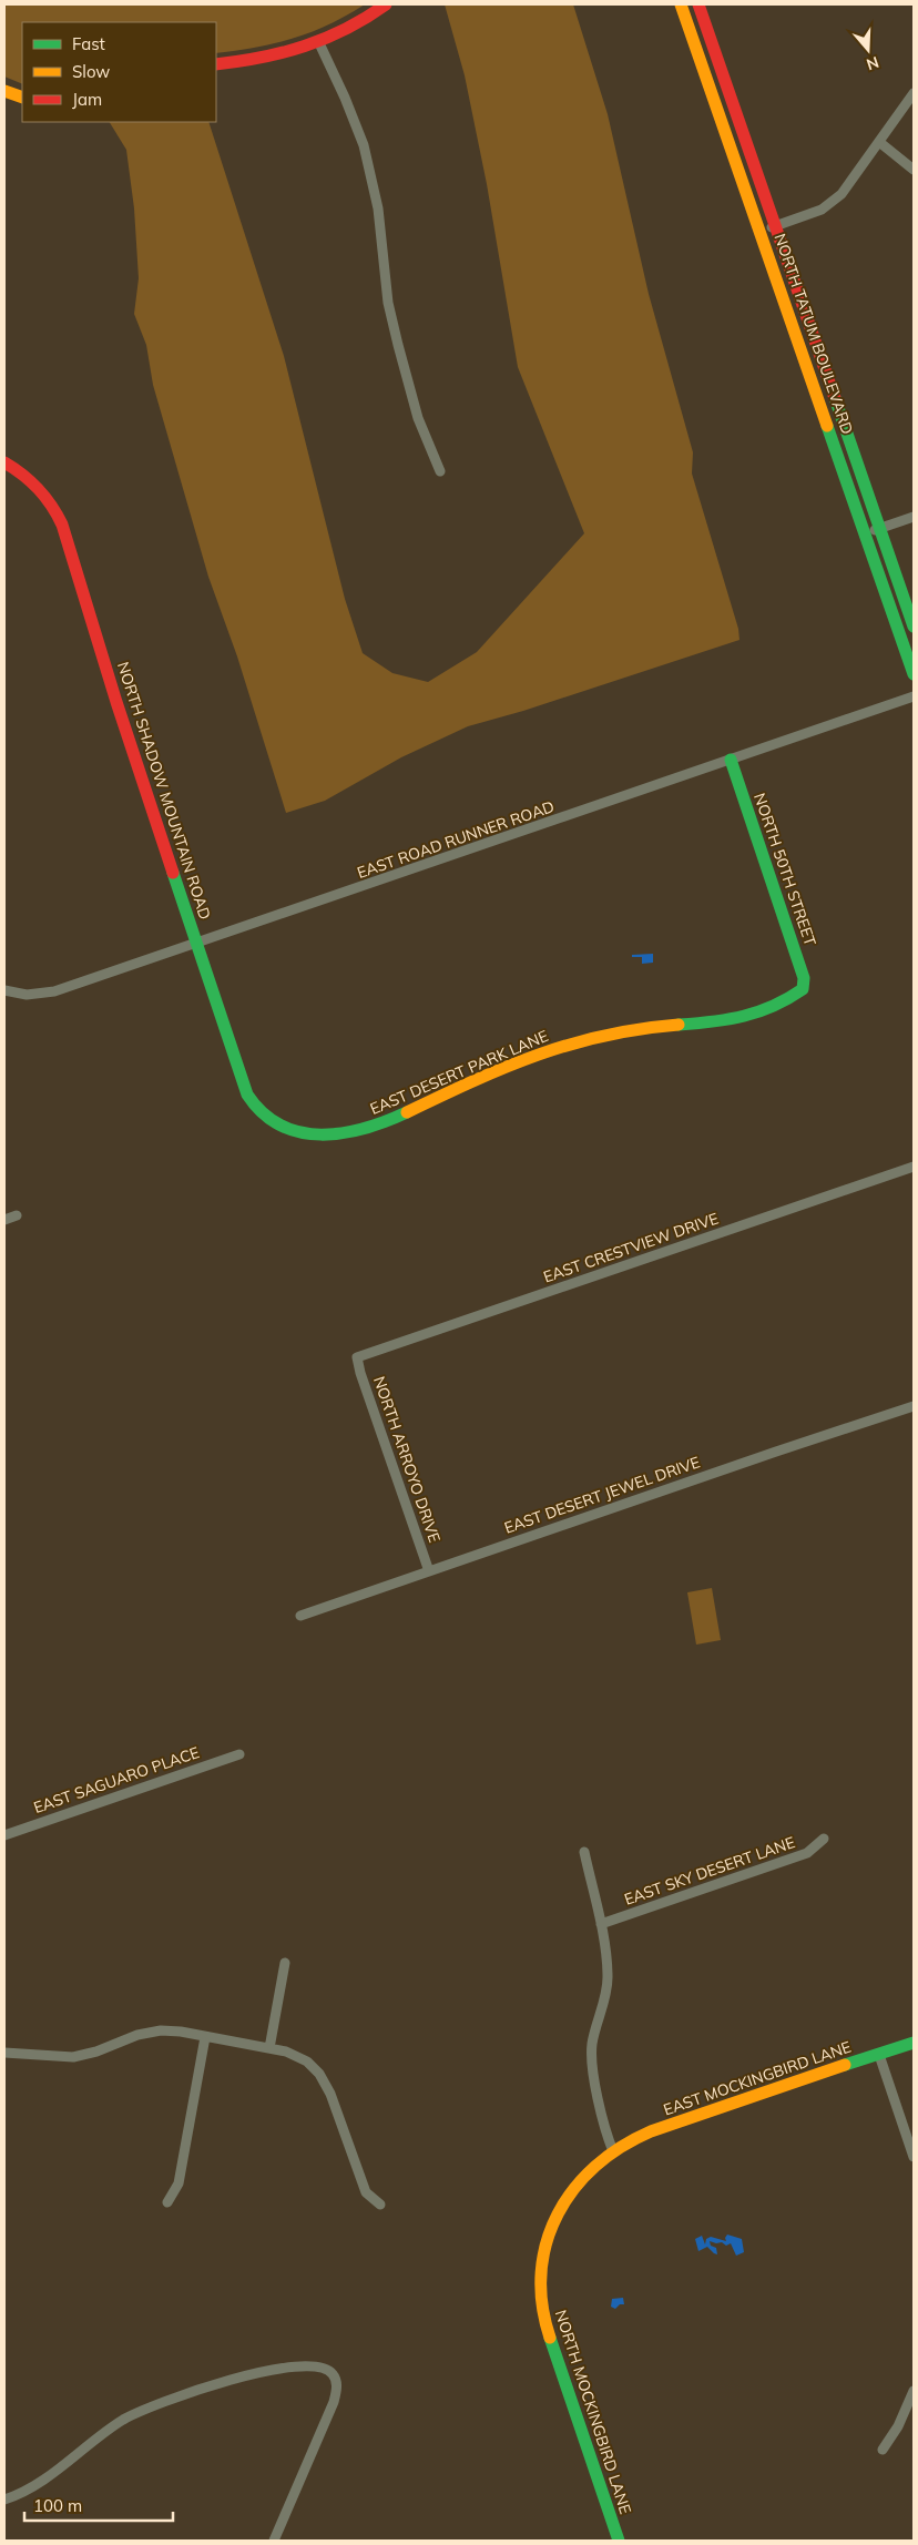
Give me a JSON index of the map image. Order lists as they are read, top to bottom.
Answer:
{
  "streets": {
    "street": [
      "NORTH TATUM BOULEVARD",
      "NORTH SHADOW MOUNTAIN ROAD",
      "EAST ROAD RUNNER ROAD",
      "NORTH 50TH STREET",
      "EAST DESERT PARK LANE",
      "EAST CRESTVIEW DRIVE",
      "NORTH ARROYO DRIVE",
      "EAST DESERT JEWEL DRIVE",
      "EAST SAGUARO PLACE",
      "EAST SKY DESERT LANE",
      "EAST MOCKINGBIRD LANE",
      "NORTH MOCKINGBIRD LANE"
    ]
  },
  "crossings": [
    ["NORTH SHADOW MOUNTAIN ROAD", "EAST ROAD RUNNER ROAD"],
    ["NORTH SHADOW MOUNTAIN ROAD", "EAST DESERT PARK LANE"],
    ["EAST ROAD RUNNER ROAD", "NORTH 50TH STREET"],
    ["NORTH 50TH STREET", "EAST DESERT PARK LANE"],
    ["EAST CRESTVIEW DRIVE", "NORTH ARROYO DRIVE"],
    ["NORTH ARROYO DRIVE", "EAST DESERT JEWEL DRIVE"],
    ["EAST MOCKINGBIRD LANE", "NORTH MOCKINGBIRD LANE"]
  ],
  "legend": ["Fast", "Slow", "Jam"],
  "scale_bar": "100 m",
  "north": "bottom"
}
